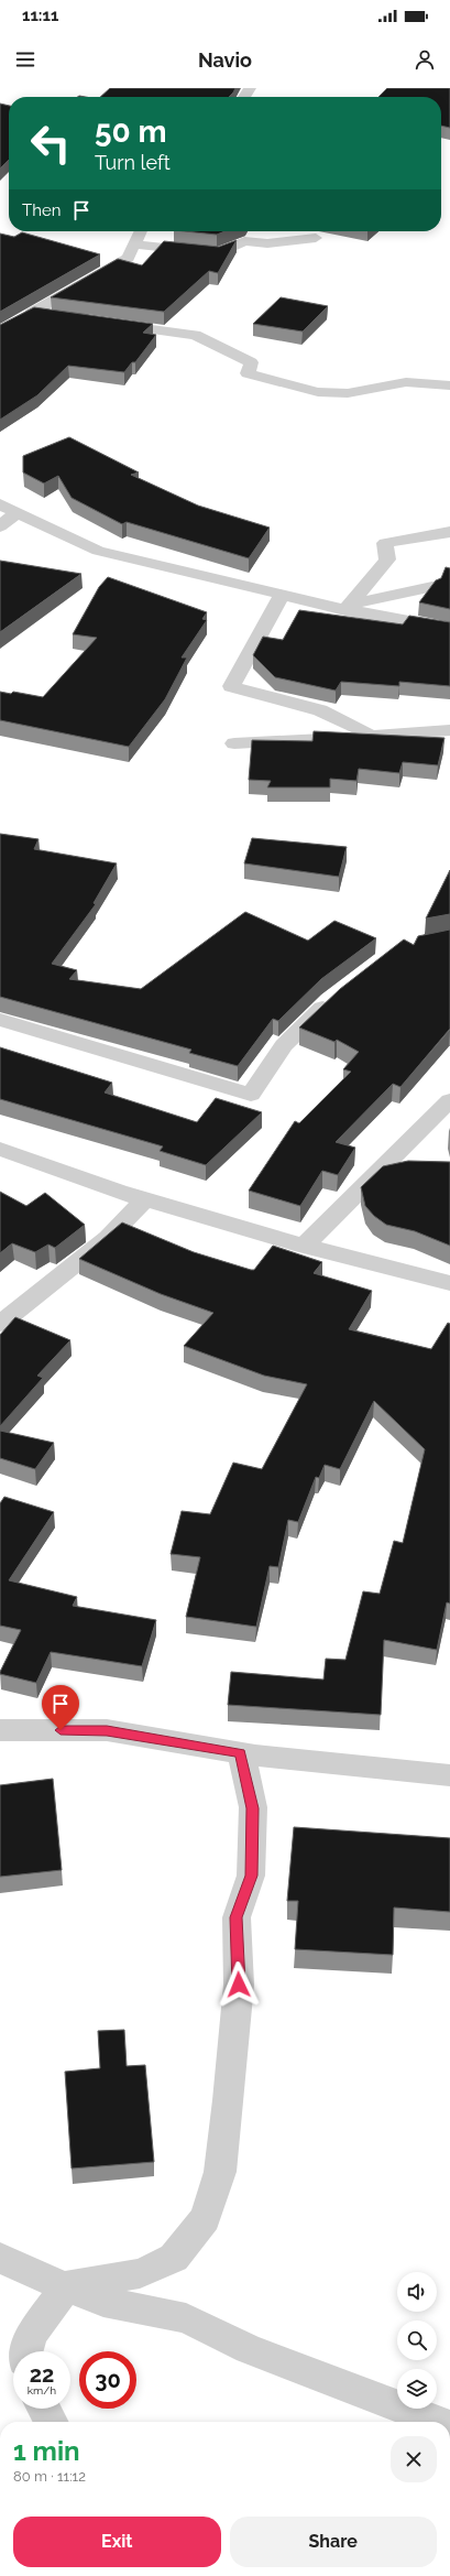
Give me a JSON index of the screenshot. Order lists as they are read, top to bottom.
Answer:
{
  "page": {
    "status": "11:11",
    "header": "Navio",
    "turn": ["50 m", "Turn left"],
    "then": "Then",
    "speed": "22 km/h",
    "limit": "30",
    "heading": ["1 min", "80 m · 11:12"],
    "buttons": ["Exit", "Share"]
  }
}
